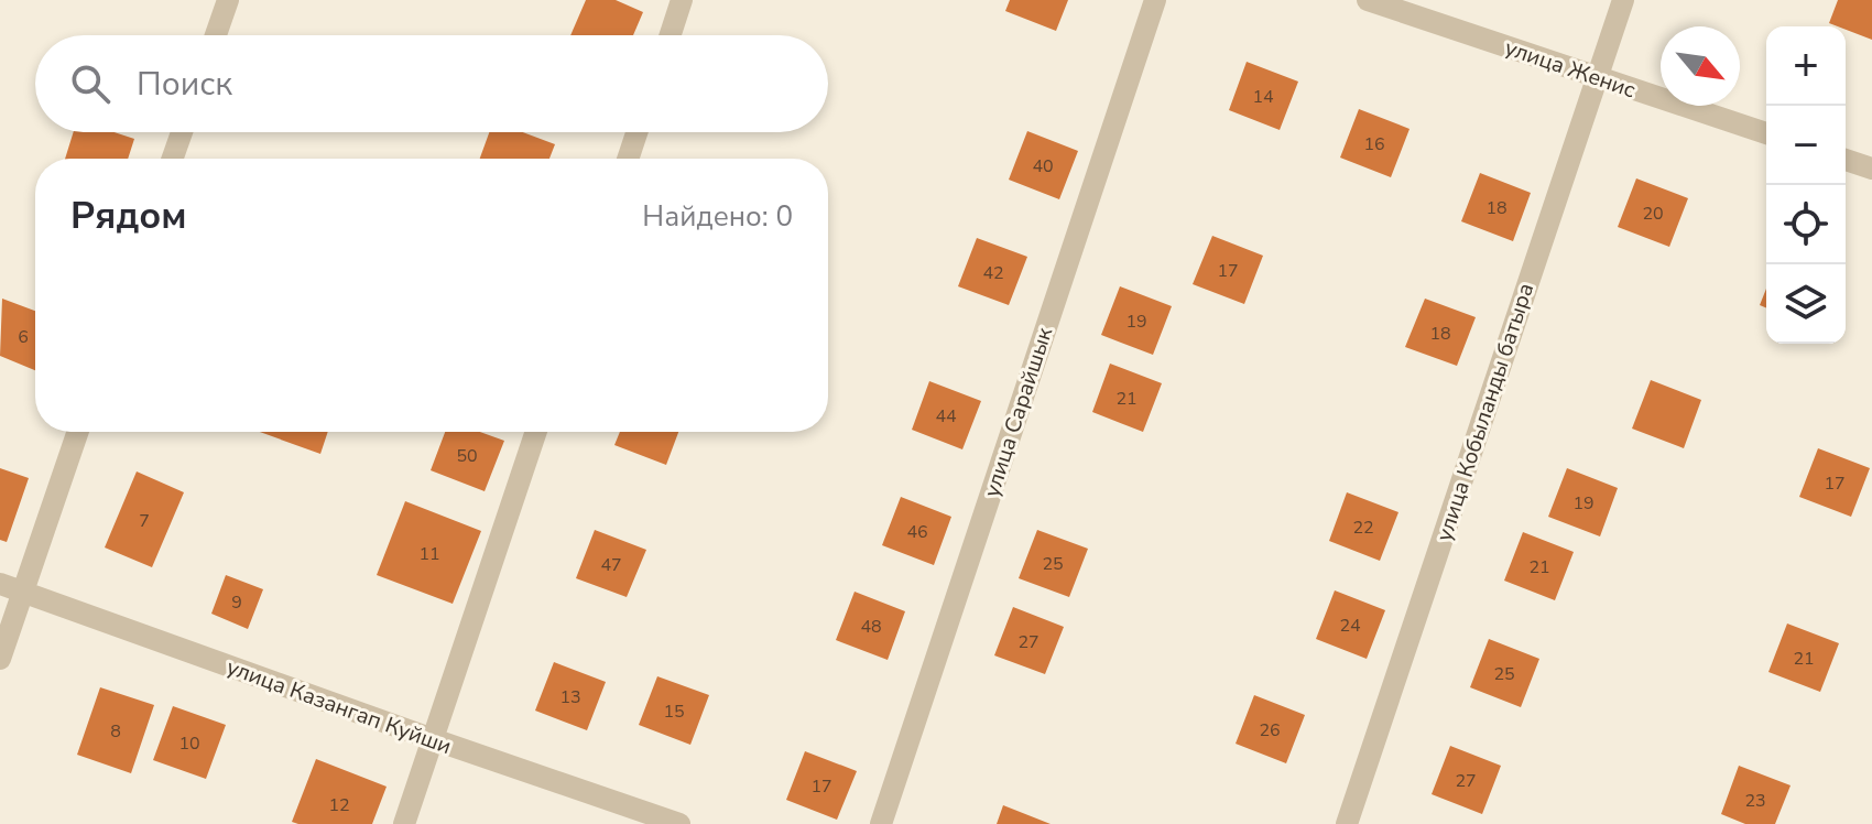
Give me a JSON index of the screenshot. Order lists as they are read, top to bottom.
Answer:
{
  "streets": {
    "street": [
      "улица Женис",
      "улица Сарайшык",
      "улица Кобыланды батыра",
      "улица Казангап Куйши"
    ]
  },
  "crossings": [
    ["улица Женис", "улица Кобыланды батыра"]
  ],
  "house_numbers": [
    "14",
    "16",
    "40",
    "18",
    "20",
    "17",
    "42",
    "19",
    "18",
    "6",
    "21",
    "44",
    "50",
    "17",
    "19",
    "7",
    "22",
    "46",
    "11",
    "25",
    "47",
    "21",
    "9",
    "24",
    "48",
    "27",
    "21",
    "25",
    "13",
    "15",
    "26",
    "8",
    "10",
    "27",
    "17",
    "23",
    "12"
  ],
  "north": "bottom right",
  "page": {
    "map_buttons": ["+", "−"],
    "search": "Поиск",
    "heading": ["Рядом", "Найдено: 0"]
  }
}
